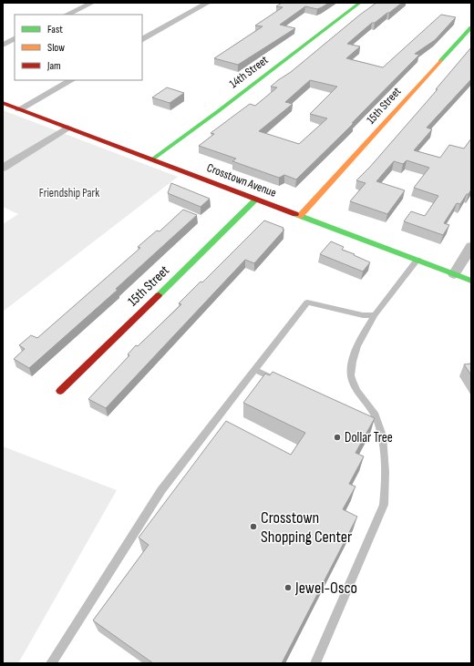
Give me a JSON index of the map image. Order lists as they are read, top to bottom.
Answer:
{
  "streets": {
    "street": ["14th Street", "15th Street", "Crosstown Avenue"]
  },
  "crossings": [
    ["14th Street", "Crosstown Avenue"],
    ["15th Street", "Crosstown Avenue"]
  ],
  "parks": ["Friendship Park"],
  "places": ["Dollar Tree", "Crosstown Shopping Center", "Jewel-Osco"],
  "legend": ["Fast", "Slow", "Jam"]
}
